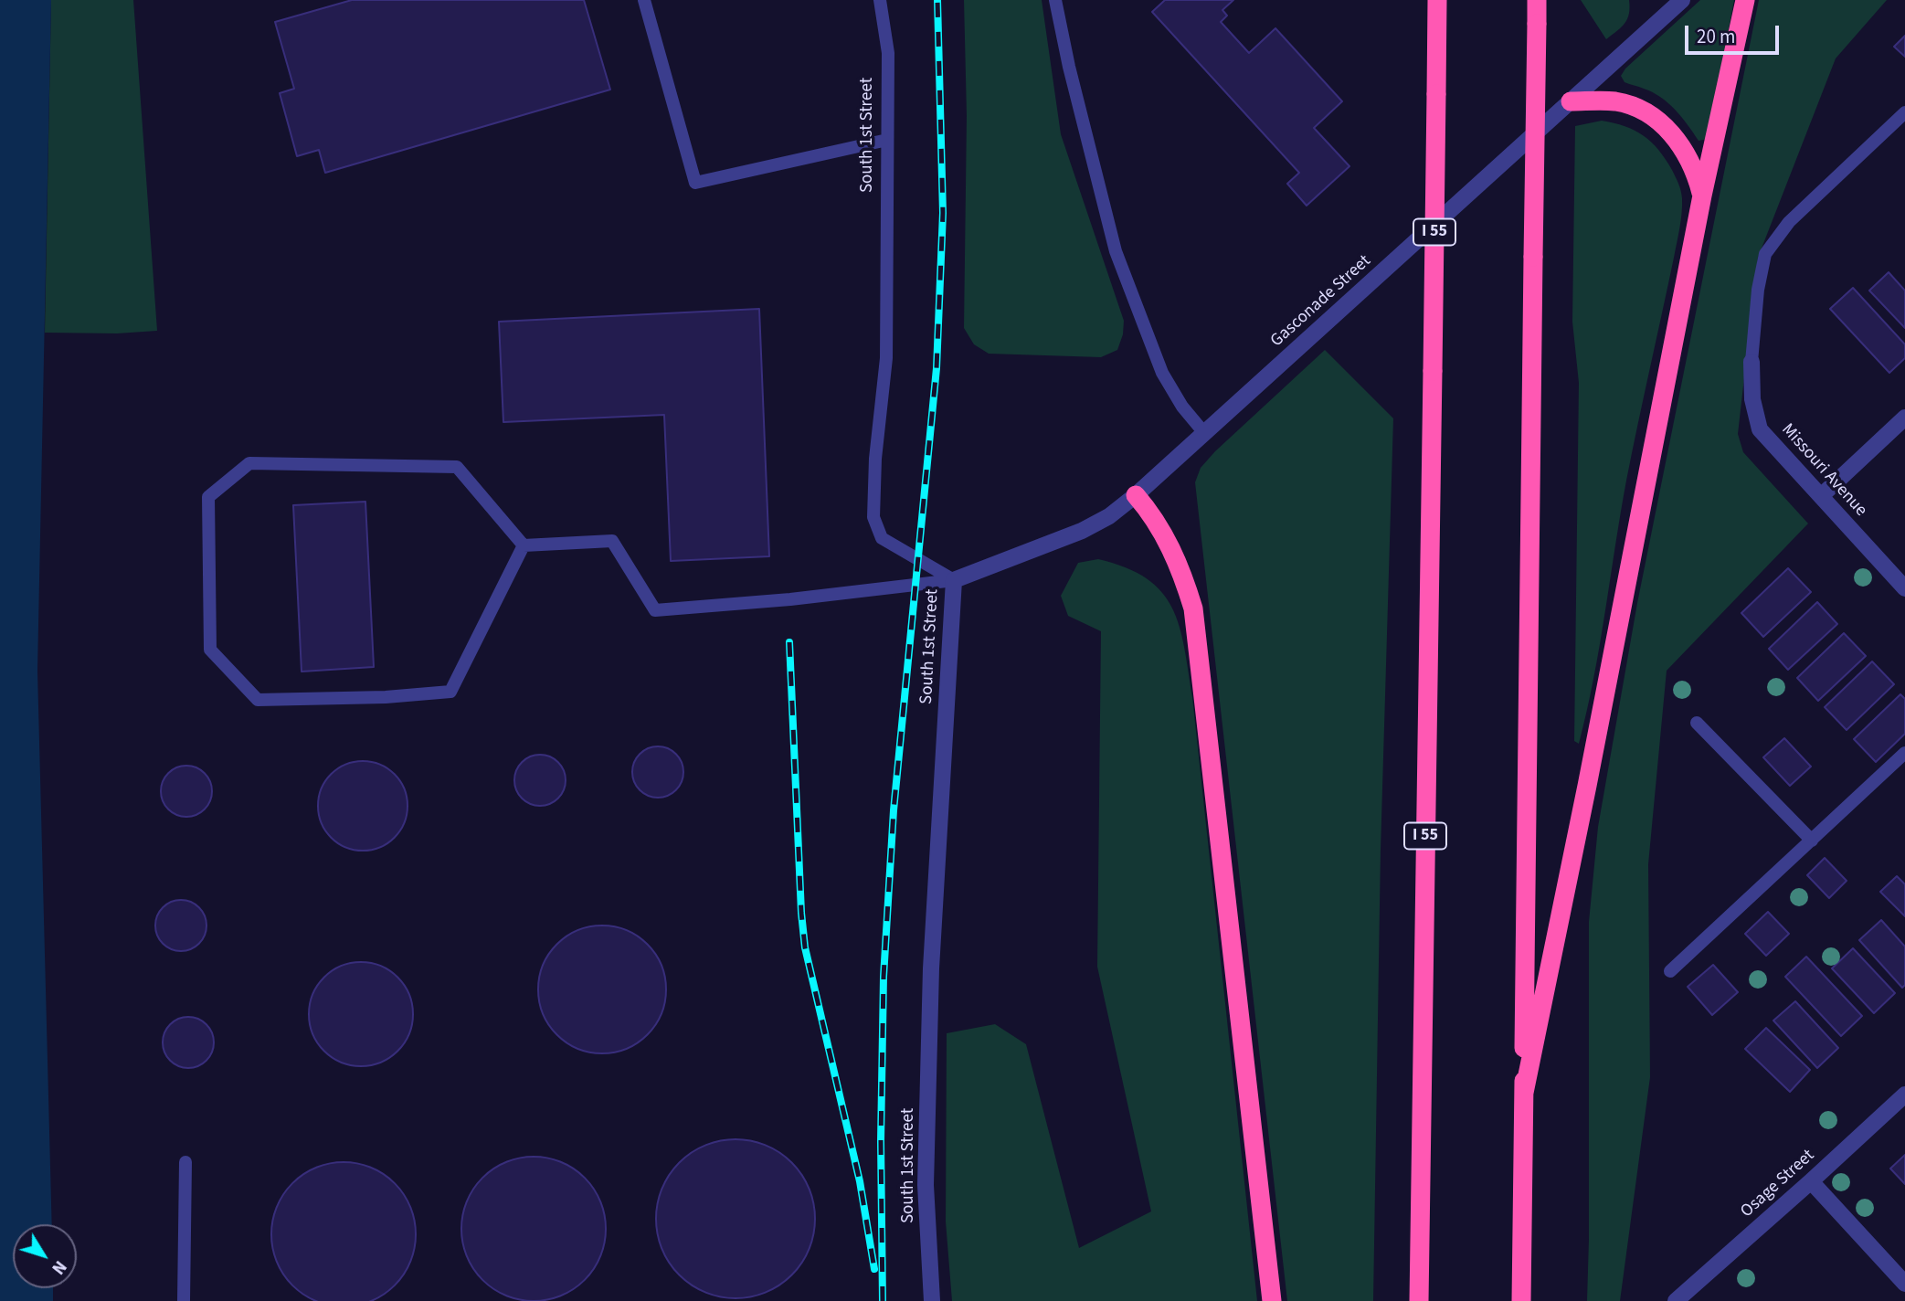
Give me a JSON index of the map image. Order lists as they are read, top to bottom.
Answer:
{
  "streets": {
    "highway": ["I 55"],
    "street": [
      "South 1st Street",
      "Gasconade Street",
      "Missouri Avenue",
      "Osage Street"
    ]
  },
  "crossings": [
    ["South 1st Street", "Gasconade Street"]
  ],
  "scale_bar": "20 m",
  "north": "bottom right"
}
